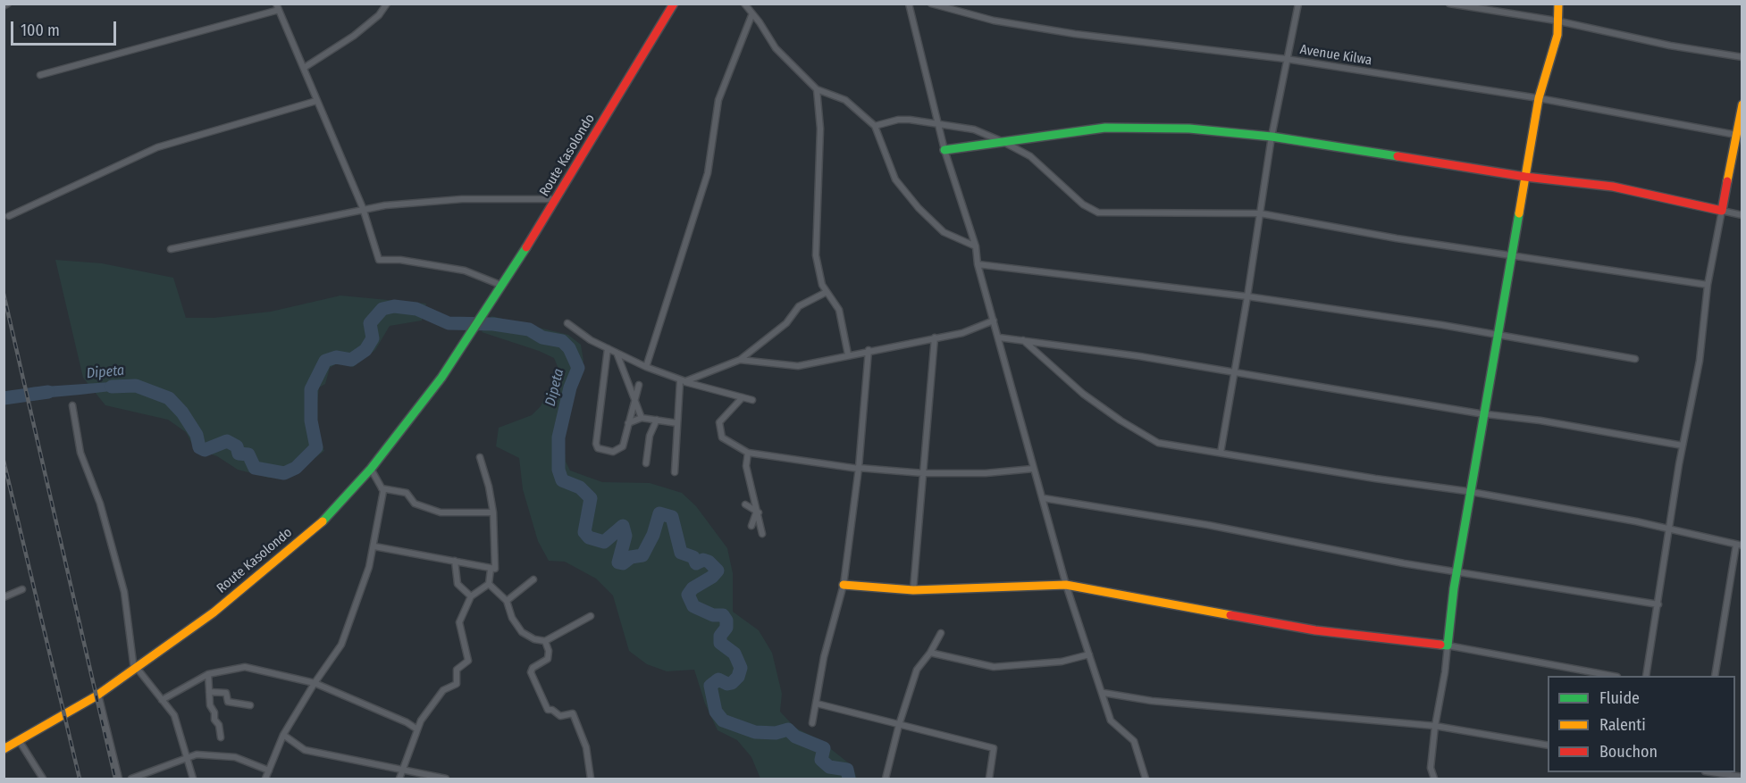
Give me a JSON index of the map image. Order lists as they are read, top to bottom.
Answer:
{
  "streets": {
    "street": ["Avenue Kilwa", "Route Kasolondo"]
  },
  "water": ["Dipeta"],
  "legend": ["Fluide", "Ralenti", "Bouchon"],
  "scale_bar": "100 m"
}
